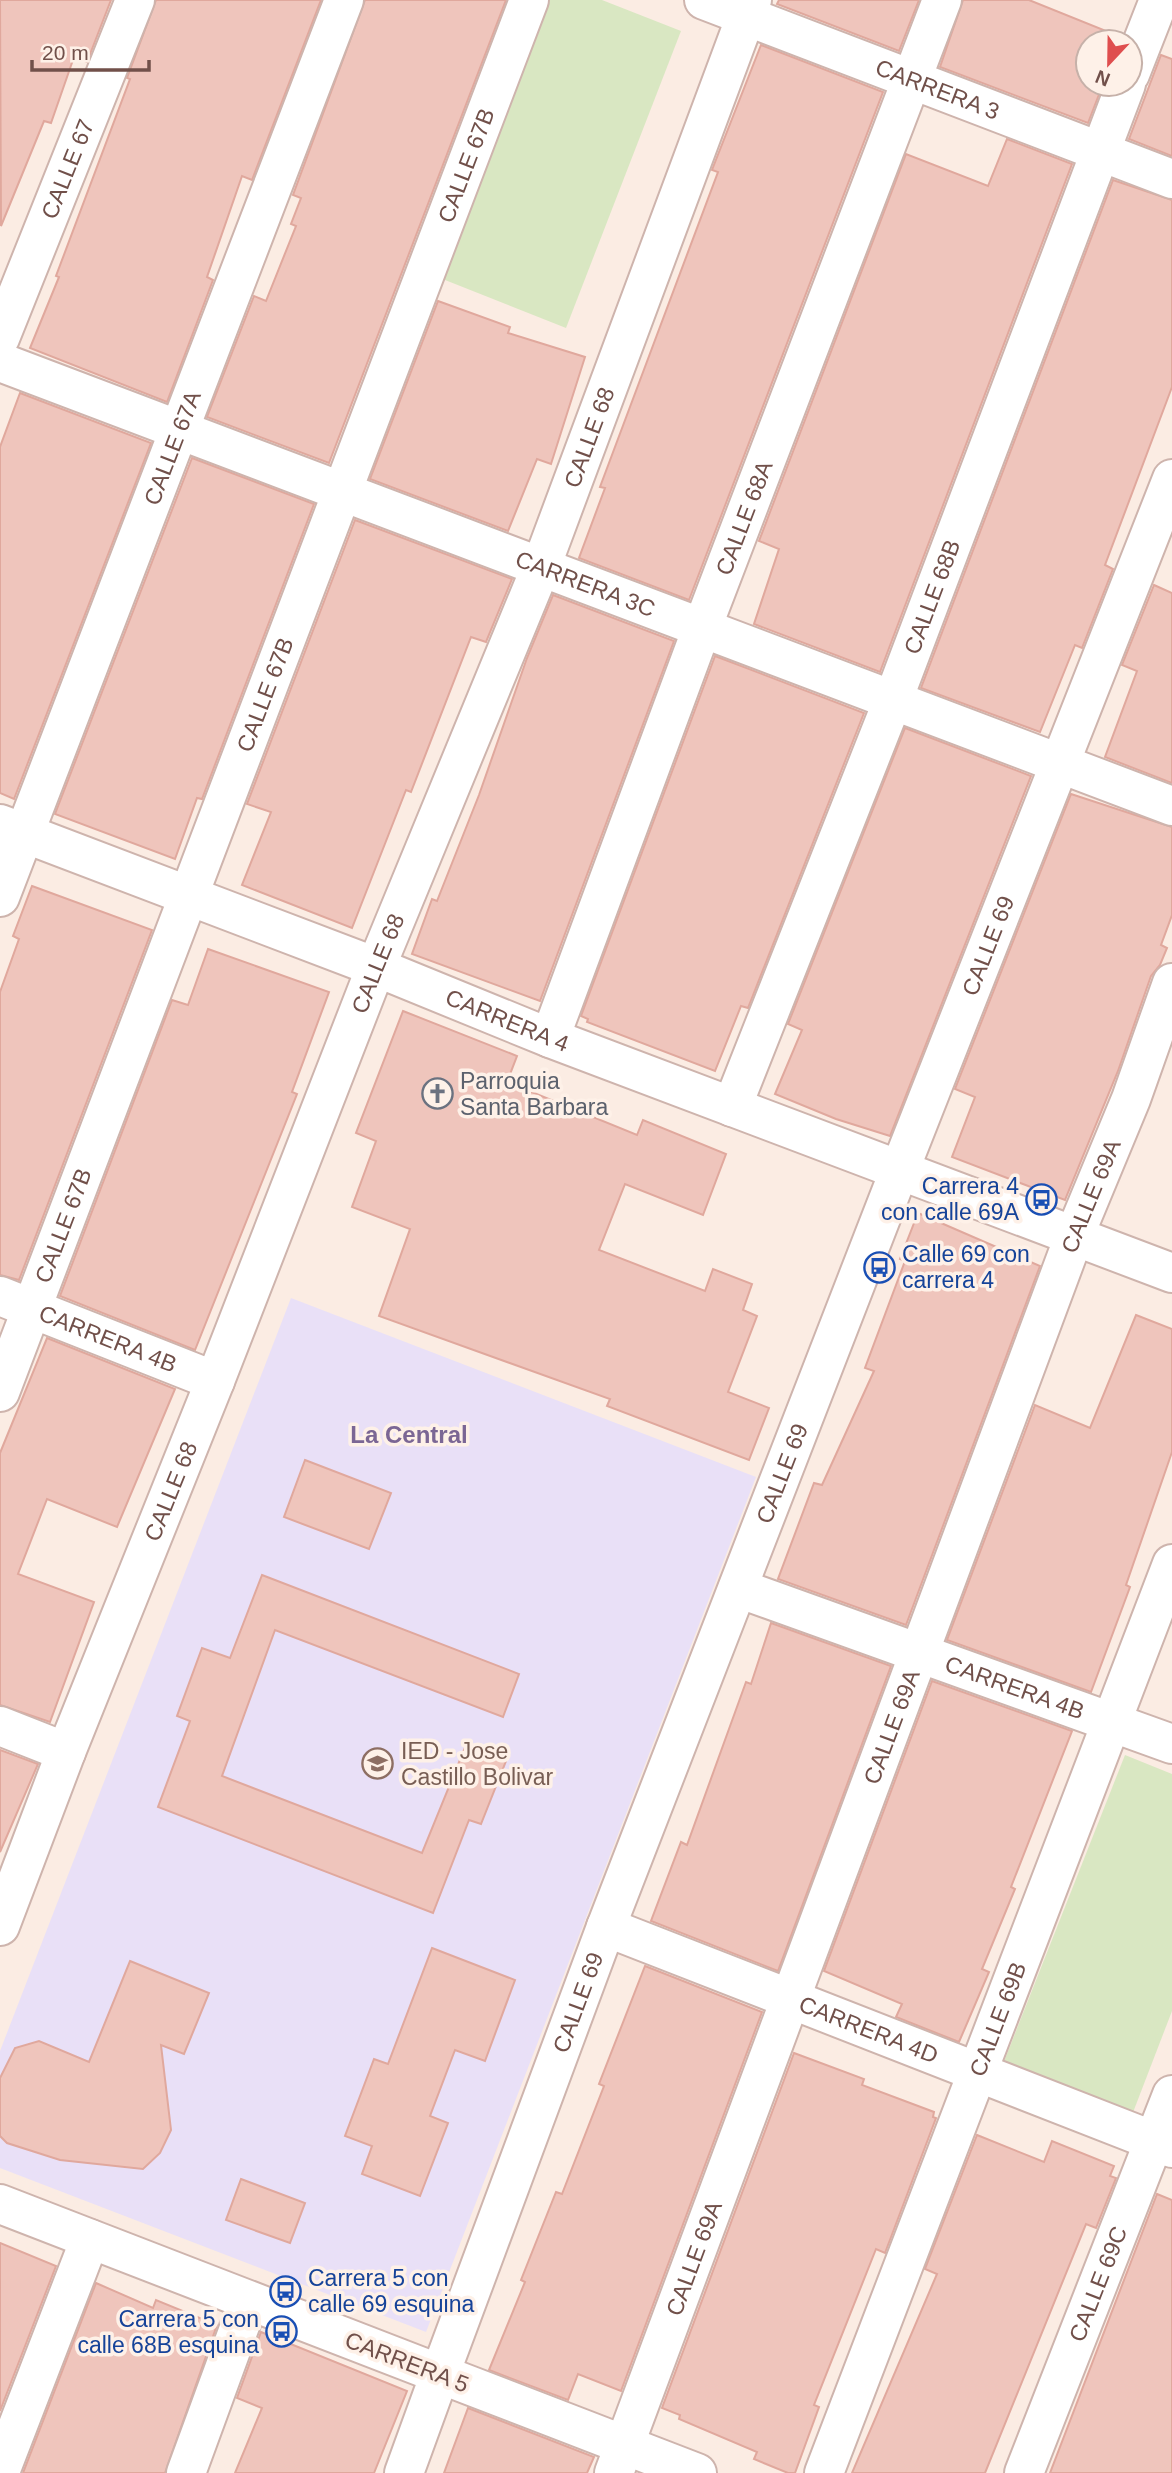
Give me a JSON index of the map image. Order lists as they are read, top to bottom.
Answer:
{
  "streets": {
    "street": [
      "CARRERA 3",
      "CALLE 67B",
      "CALLE 67",
      "CALLE 68",
      "CALLE 67A",
      "CALLE 68A",
      "CARRERA 3C",
      "CALLE 68B",
      "CALLE 69",
      "CARRERA 4",
      "CALLE 69A",
      "CARRERA 4B",
      "CALLE 69B",
      "CARRERA 4D",
      "CALLE 69C",
      "CARRERA 5"
    ]
  },
  "crossings": [
    ["CARRERA 3", "CALLE 68"],
    ["CARRERA 3", "CALLE 68A"],
    ["CARRERA 3", "CALLE 68B"],
    ["CALLE 67B", "CARRERA 3C"],
    ["CALLE 67B", "CARRERA 4"],
    ["CALLE 67B", "CARRERA 4B"],
    ["CALLE 68", "CARRERA 3C"],
    ["CALLE 68", "CARRERA 4"],
    ["CALLE 68", "CARRERA 4B"],
    ["CALLE 67A", "CARRERA 3C"],
    ["CALLE 67A", "CARRERA 4"],
    ["CALLE 68A", "CARRERA 3C"],
    ["CALLE 68A", "CARRERA 4"],
    ["CARRERA 3C", "CALLE 68B"],
    ["CARRERA 3C", "CALLE 69"],
    ["CALLE 68B", "CARRERA 4"],
    ["CALLE 69", "CARRERA 4"],
    ["CALLE 69", "CARRERA 4B"],
    ["CALLE 69", "CARRERA 4D"],
    ["CALLE 69", "CARRERA 5"],
    ["CARRERA 4", "CALLE 69A"],
    ["CALLE 69A", "CARRERA 4B"],
    ["CALLE 69A", "CARRERA 4D"],
    ["CALLE 69A", "CARRERA 5"],
    ["CARRERA 4B", "CALLE 69B"],
    ["CALLE 69B", "CARRERA 4D"],
    ["CARRERA 4D", "CALLE 69C"]
  ],
  "districts": ["La Central"],
  "places": {
    "church": ["Parroquia Santa Barbara"],
    "bus stop": [
      "Carrera 4 con calle 69A",
      "Calle 69 con carrera 4",
      "Carrera 5 con calle 69 esquina",
      "Carrera 5 con calle 68B esquina"
    ],
    "school or university": ["IED - Jose Castillo Bolivar"]
  },
  "scale_bar": "20 m",
  "north": "bottom"
}
